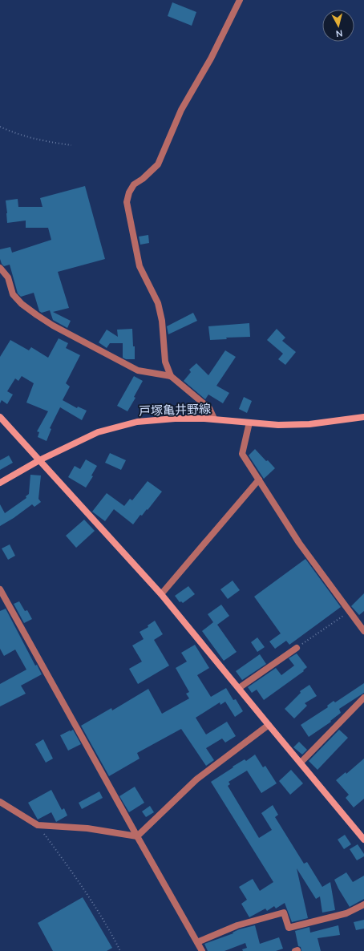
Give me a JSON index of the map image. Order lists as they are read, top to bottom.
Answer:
{
  "streets": {
    "street": ["戸塚亀井野線"]
  },
  "north": "bottom"
}
